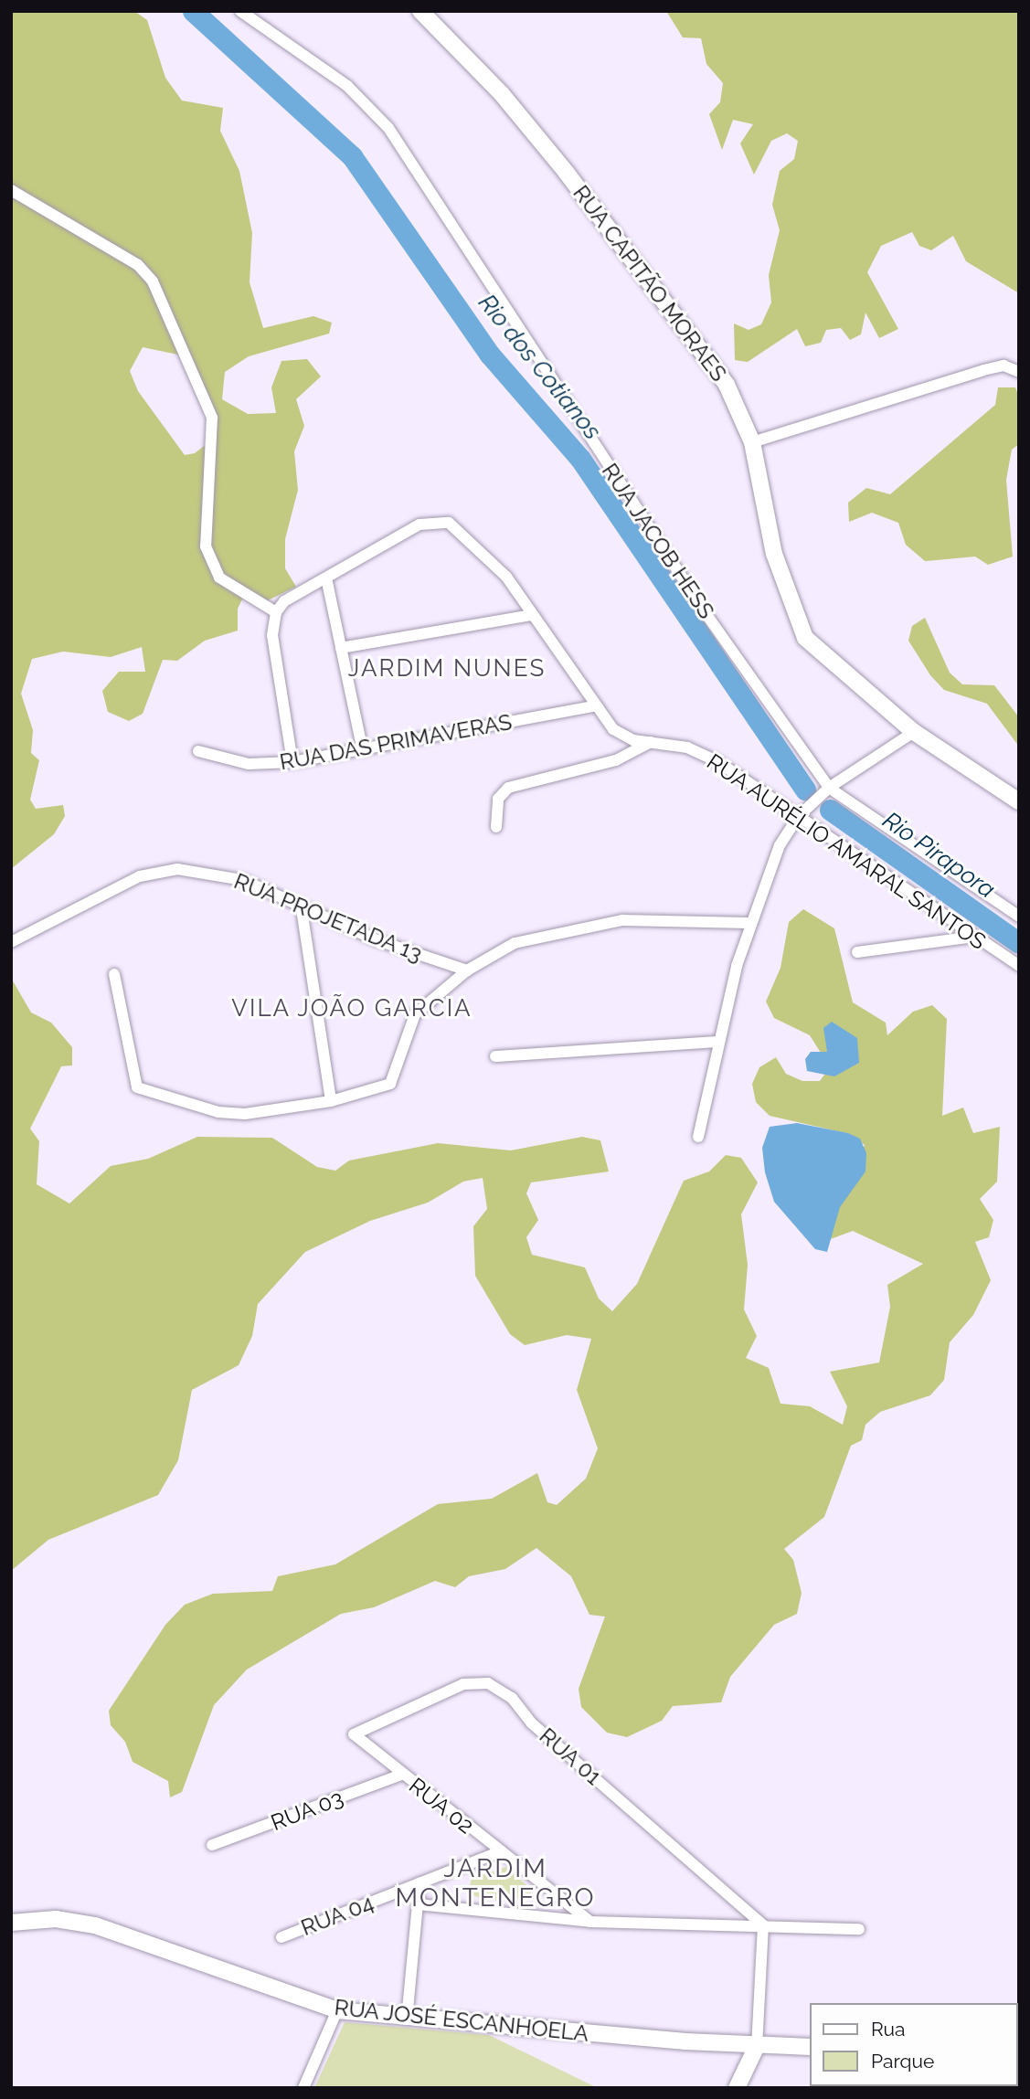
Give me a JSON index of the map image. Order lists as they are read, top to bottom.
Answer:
{
  "streets": {
    "street": [
      "RUA CAPITÃO MORAES",
      "RUA JACOB HESS",
      "RUA DAS PRIMAVERAS",
      "RUA AURÉLIO AMARAL SANTOS",
      "RUA PROJETADA 13",
      "RUA 01",
      "RUA 02",
      "RUA 03",
      "RUA 04",
      "RUA JOSÉ ESCANHOELA"
    ]
  },
  "crossings": [
    ["RUA DAS PRIMAVERAS", "RUA AURÉLIO AMARAL SANTOS"],
    ["RUA 01", "RUA 02"],
    ["RUA 02", "RUA 03"],
    ["RUA 02", "RUA 04"]
  ],
  "districts": ["JARDIM NUNES", "VILA JOÃO GARCIA", "JARDIM MONTENEGRO"],
  "water": ["Rio dos Cotianos", "Rio Pirapora"],
  "legend": ["Rua", "Parque"]
}
